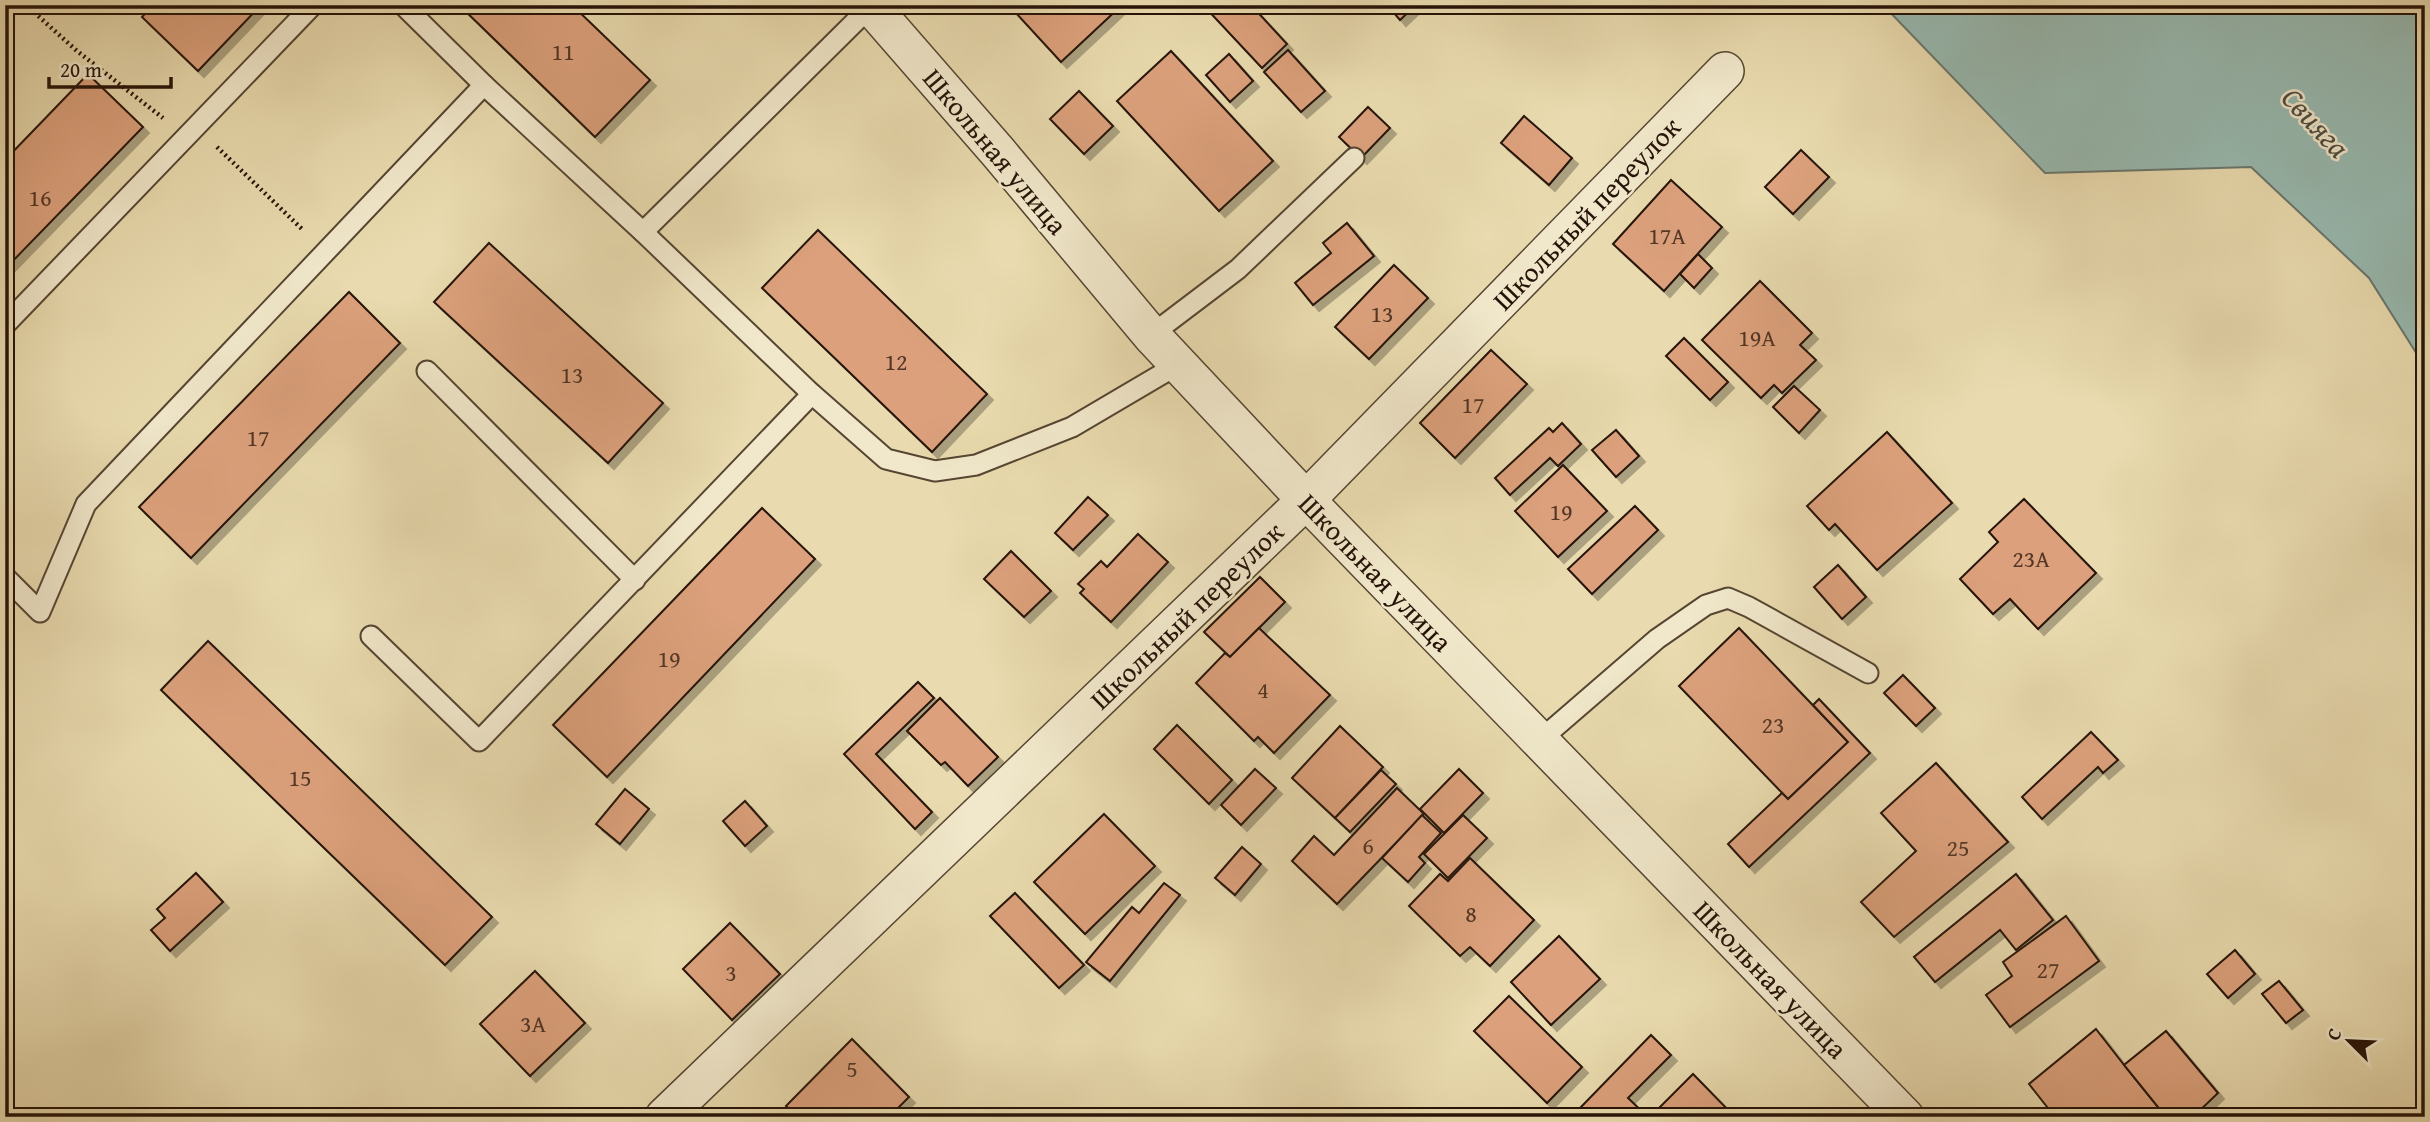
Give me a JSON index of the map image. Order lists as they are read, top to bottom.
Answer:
{
  "streets": {
    "street": ["Школьная улица", "Школьный переулок"]
  },
  "crossings": [
    ["Школьная улица", "Школьный переулок"]
  ],
  "water": ["Свияга"],
  "house_numbers": [
    "11",
    "16",
    "17А",
    "13",
    "19А",
    "12",
    "13",
    "17",
    "17",
    "19",
    "23А",
    "19",
    "4",
    "23",
    "15",
    "6",
    "25",
    "8",
    "27",
    "3",
    "3А",
    "5"
  ],
  "scale_bar": "20 m",
  "north": "top left"
}
